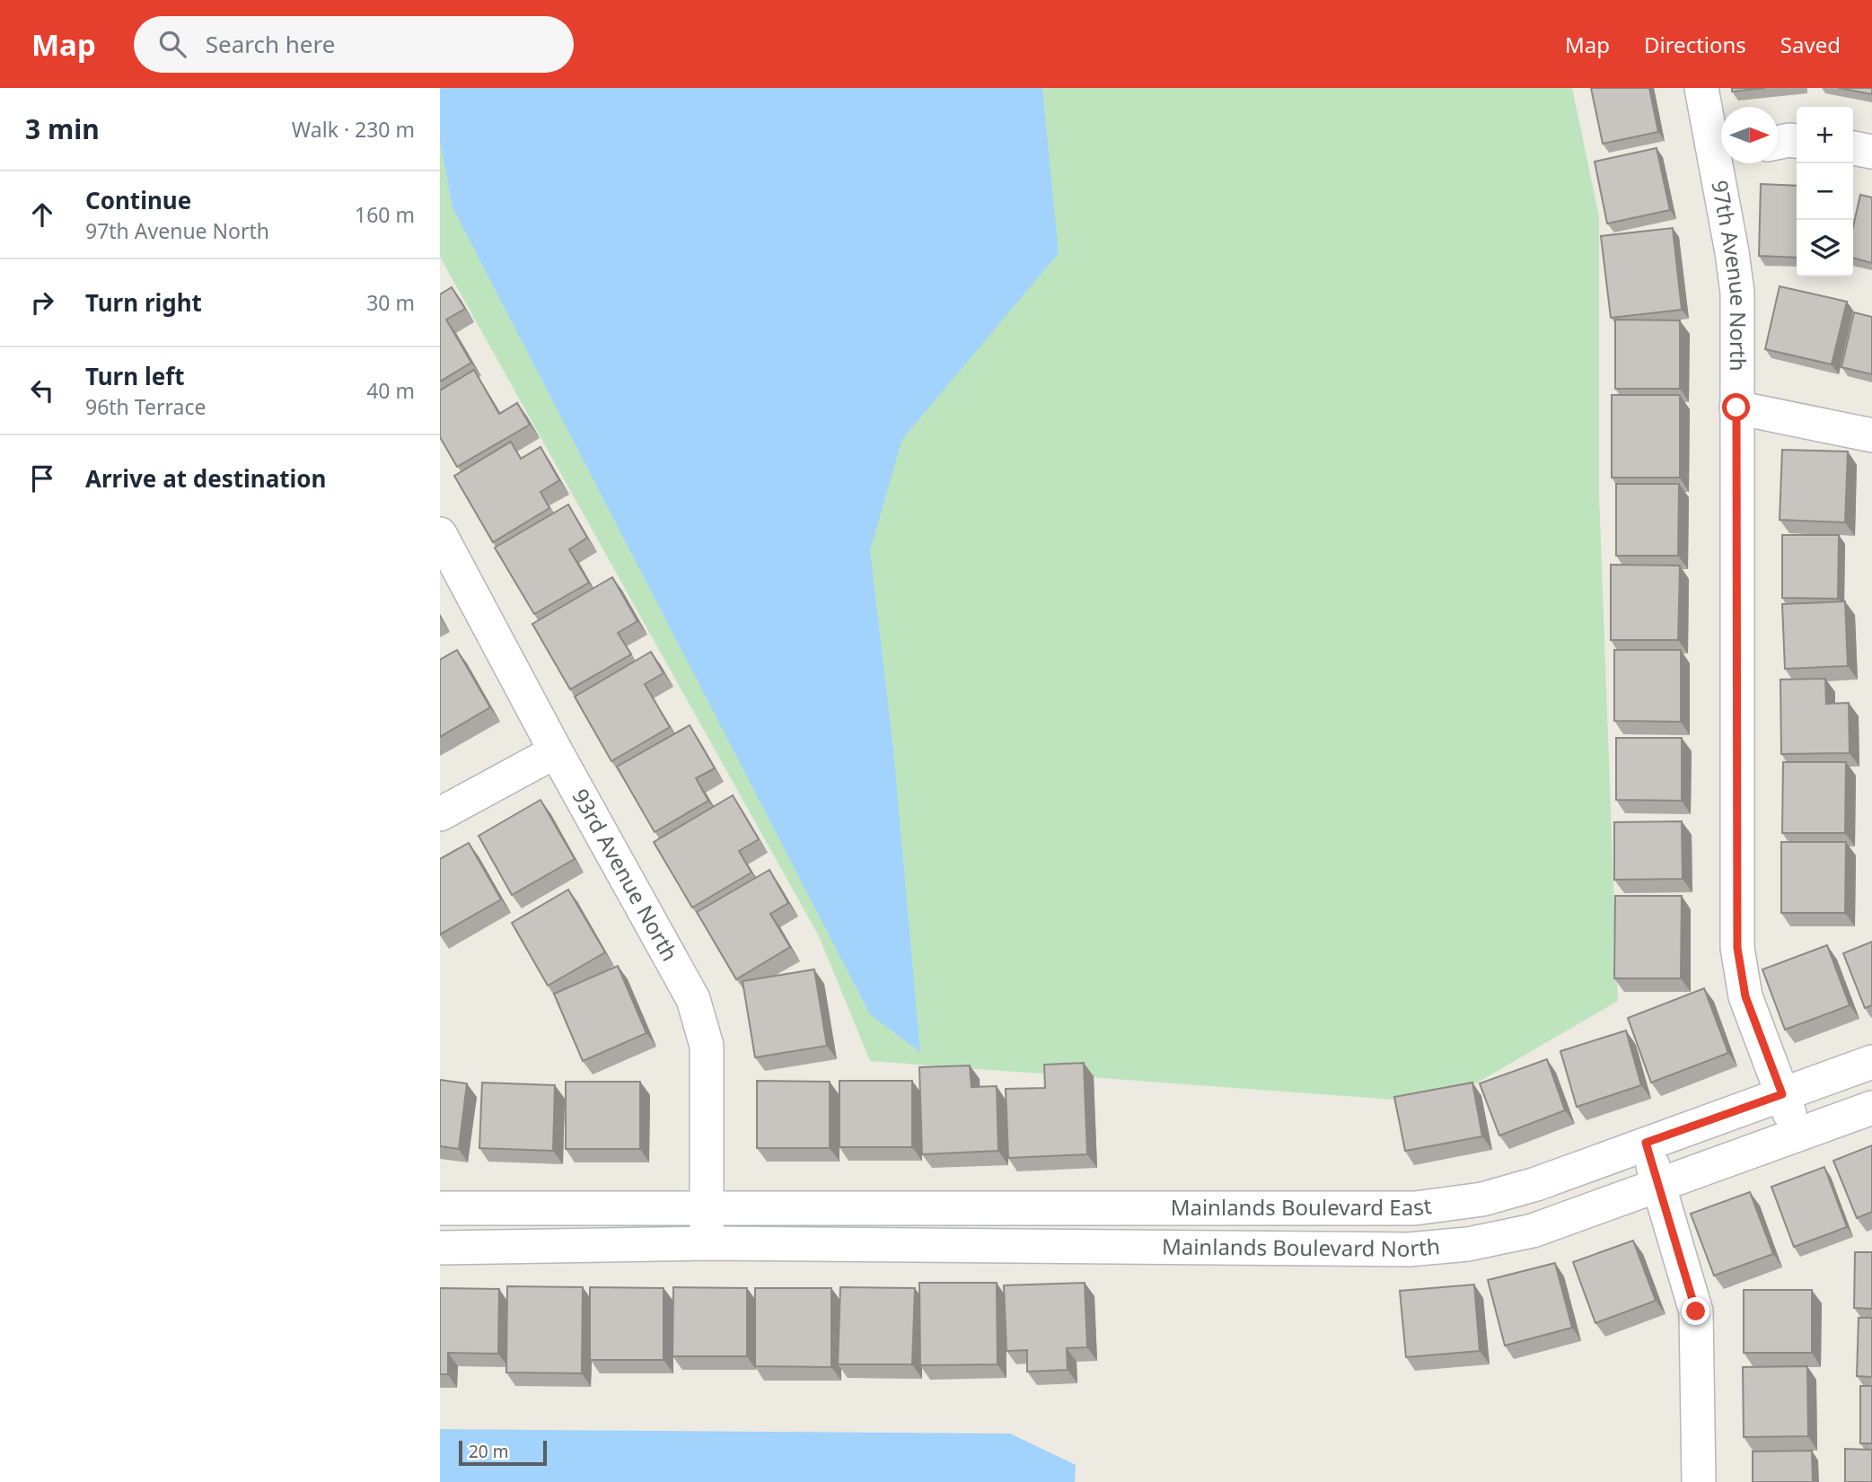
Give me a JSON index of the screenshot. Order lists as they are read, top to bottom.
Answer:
{
  "streets": {
    "street": [
      "97th Avenue North",
      "93rd Avenue North",
      "Mainlands Boulevard East",
      "Mainlands Boulevard North"
    ]
  },
  "crossings": [
    ["97th Avenue North", "Mainlands Boulevard East"],
    ["97th Avenue North", "Mainlands Boulevard North"],
    ["93rd Avenue North", "Mainlands Boulevard East"],
    ["93rd Avenue North", "Mainlands Boulevard North"]
  ],
  "scale_bar": "20 m",
  "north": "right",
  "page": {
    "header": "Map",
    "search": "Search here",
    "nav": ["Map", "Directions", "Saved"],
    "heading": ["3 min", "Walk · 230 m"],
    "map_buttons": ["+", "−"],
    "list": [
      ["Continue", "97th Avenue North", "160 m"],
      ["Turn right", "30 m"],
      ["Turn left", "96th Terrace", "40 m"],
      "Arrive at destination"
    ],
    "scale": "20 m"
  }
}
